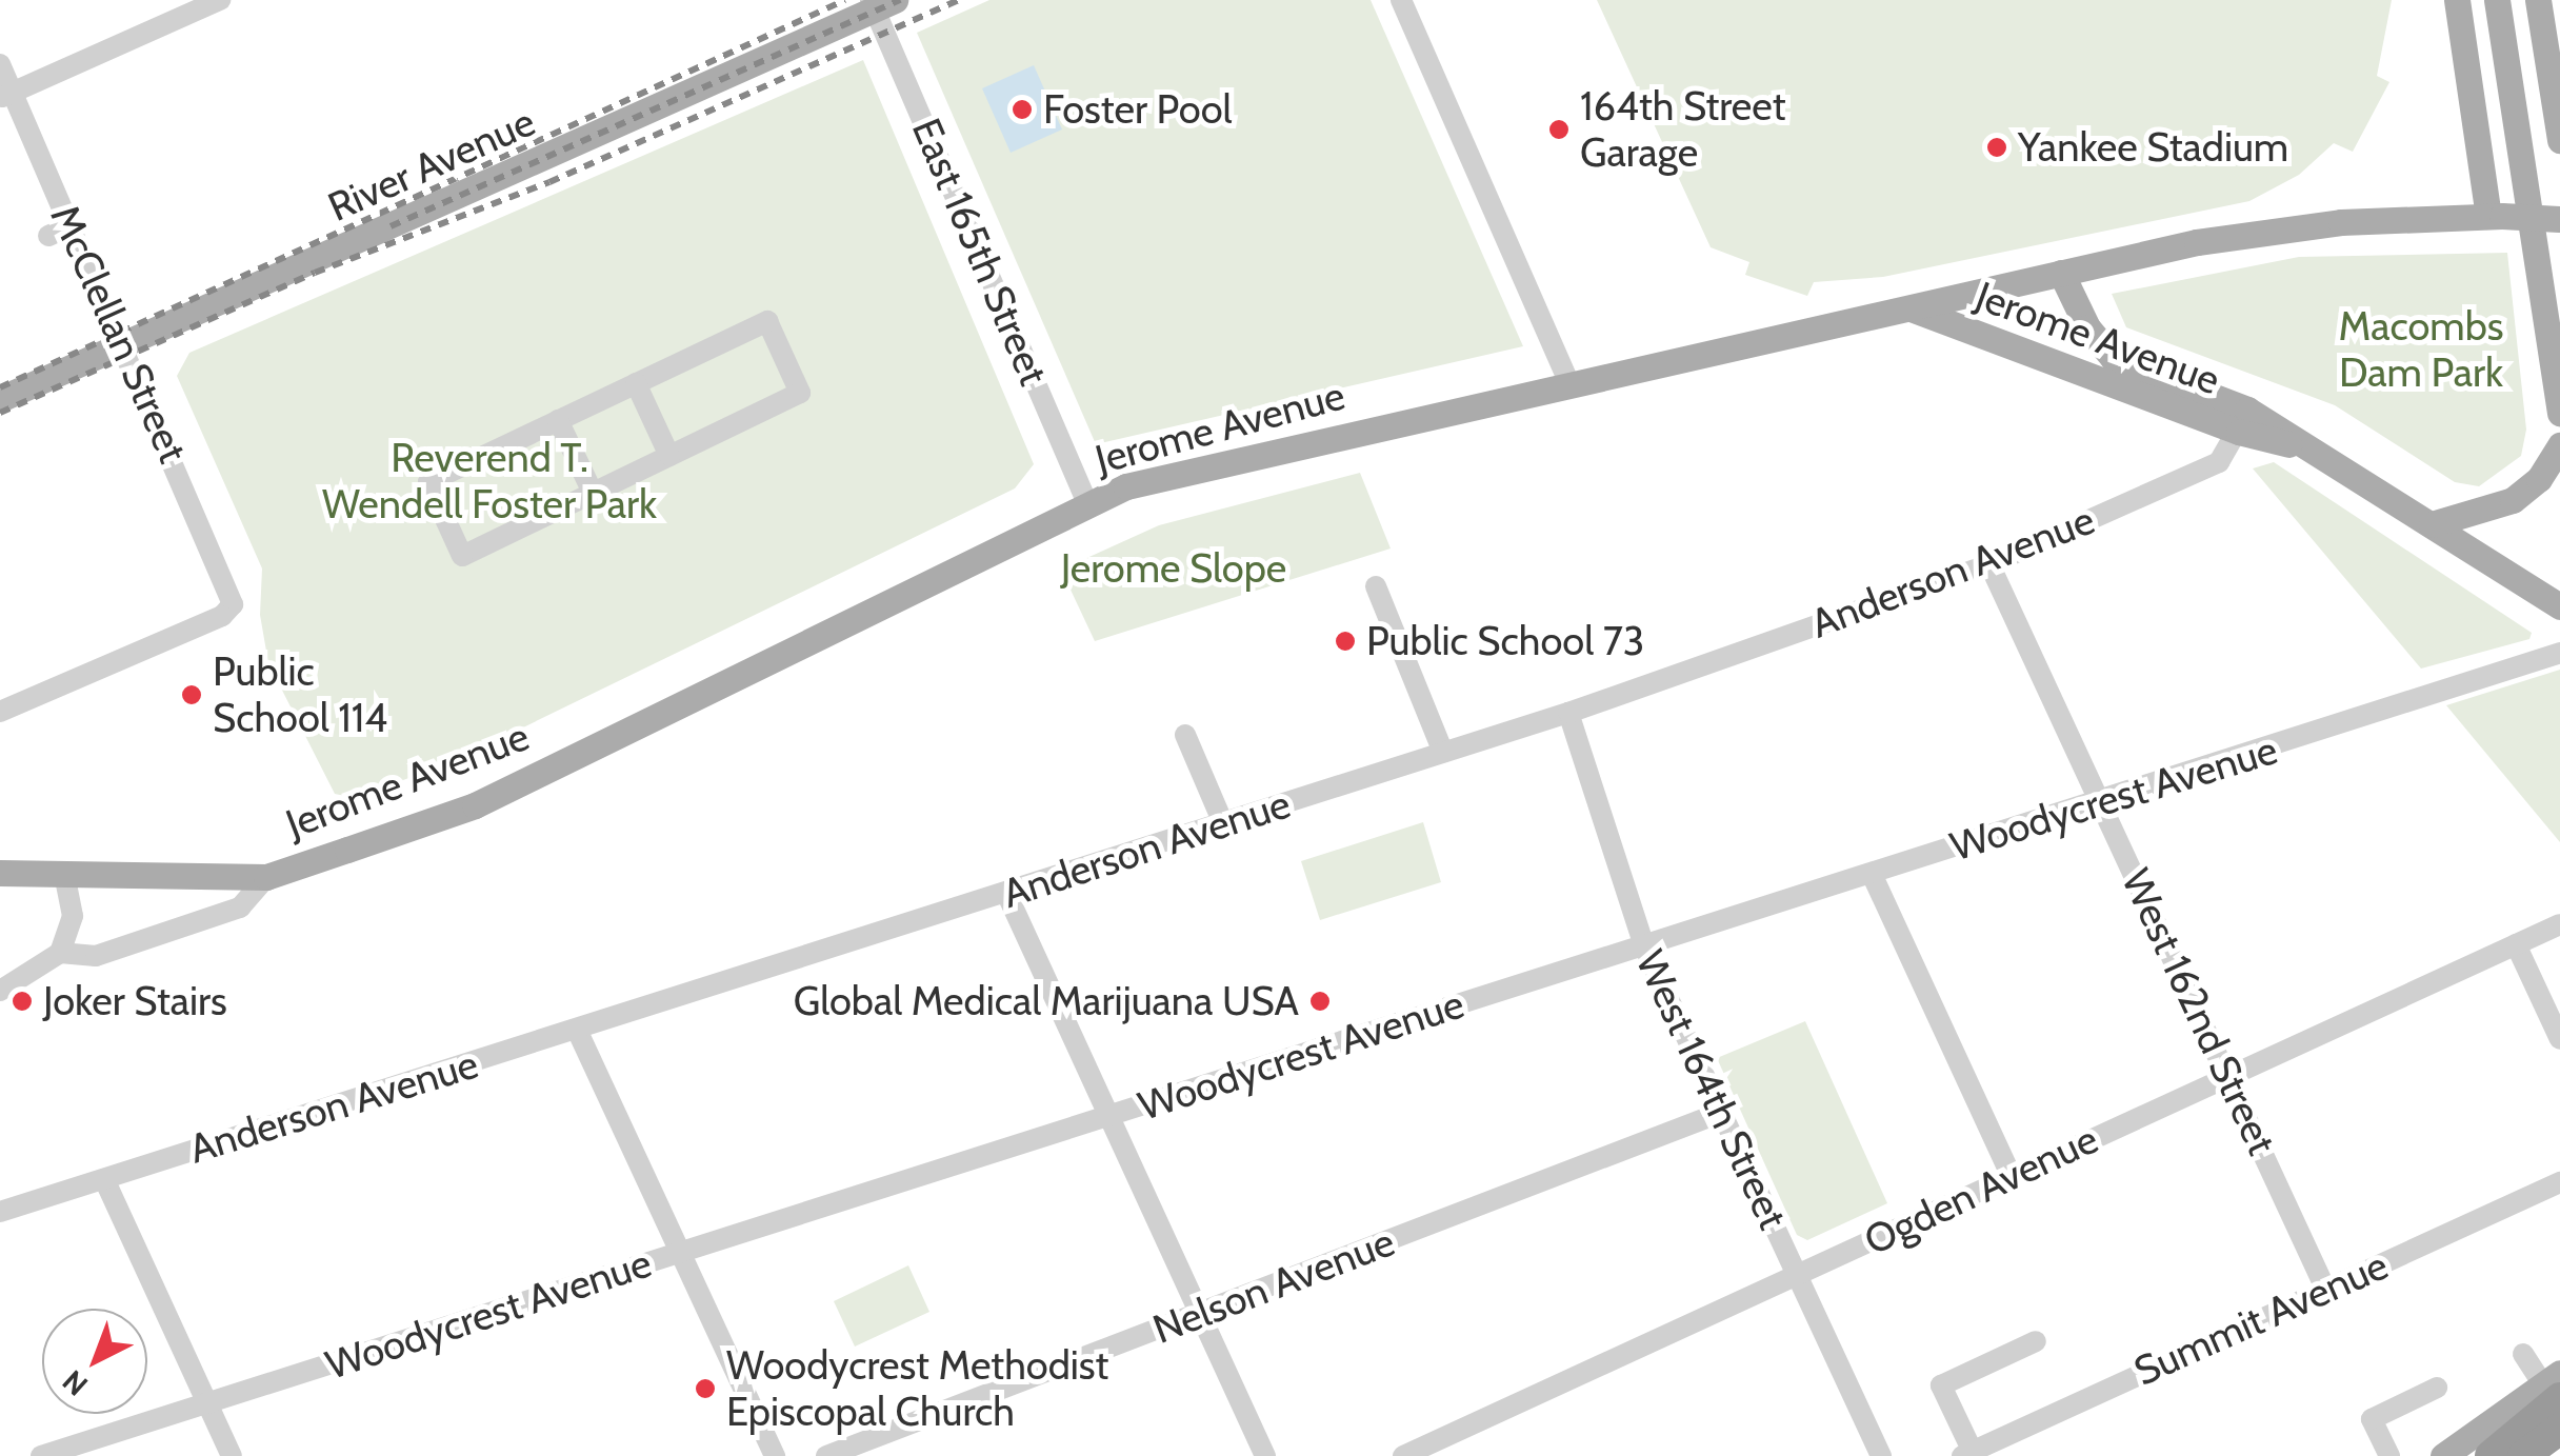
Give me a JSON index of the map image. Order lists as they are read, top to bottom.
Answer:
{
  "streets": {
    "main road": ["River Avenue", "Jerome Avenue"],
    "street": [
      "East 165th Street",
      "McClellan Street",
      "Anderson Avenue",
      "Woodycrest Avenue",
      "West 162nd Street",
      "West 164th Street",
      "Ogden Avenue",
      "Nelson Avenue",
      "Summit Avenue"
    ]
  },
  "crossings": [
    ["River Avenue", "East 165th Street"],
    ["River Avenue", "McClellan Street"],
    ["East 165th Street", "Jerome Avenue"],
    ["Jerome Avenue", "Anderson Avenue"],
    ["Anderson Avenue", "West 162nd Street"],
    ["Anderson Avenue", "West 164th Street"],
    ["Woodycrest Avenue", "West 162nd Street"],
    ["Woodycrest Avenue", "West 164th Street"],
    ["West 162nd Street", "Ogden Avenue"],
    ["West 162nd Street", "Summit Avenue"],
    ["West 164th Street", "Ogden Avenue"],
    ["West 164th Street", "Nelson Avenue"]
  ],
  "parks": ["Macombs Dam Park", "Reverend T. Wendell Foster Park", "Jerome Slope"],
  "places": [
    "Foster Pool",
    "164th Street Garage",
    "Yankee Stadium",
    "Public School 73",
    "Public School 114",
    "Joker Stairs",
    "Global Medical Marijuana USA",
    "Woodycrest Methodist Episcopal Church"
  ],
  "north": "bottom left"
}
